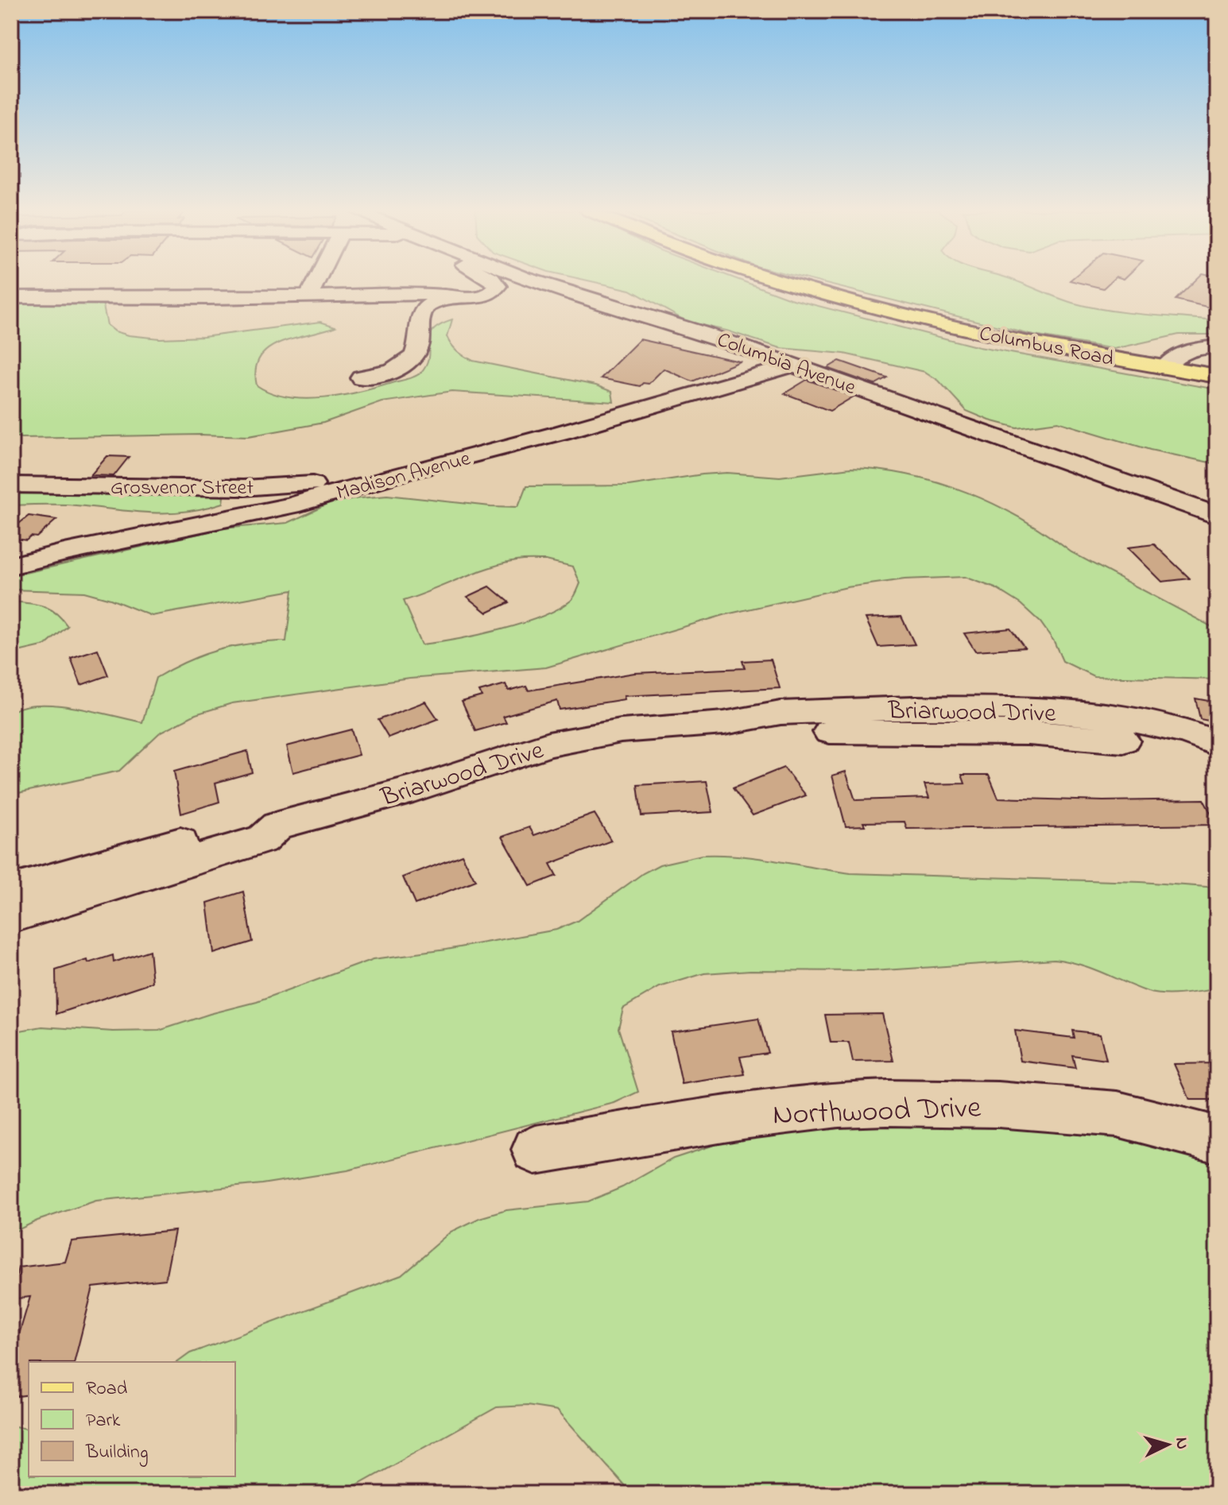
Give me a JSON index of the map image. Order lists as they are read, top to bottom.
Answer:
{
  "streets": {
    "main road": ["Columbus Road"],
    "street": [
      "Columbia Avenue",
      "Madison Avenue",
      "Grosvenor Street",
      "Briarwood Drive",
      "Northwood Drive"
    ]
  },
  "crossings": [
    ["Columbia Avenue", "Madison Avenue"],
    ["Madison Avenue", "Grosvenor Street"]
  ],
  "legend": ["Road", "Park", "Building"],
  "north": "right"
}
